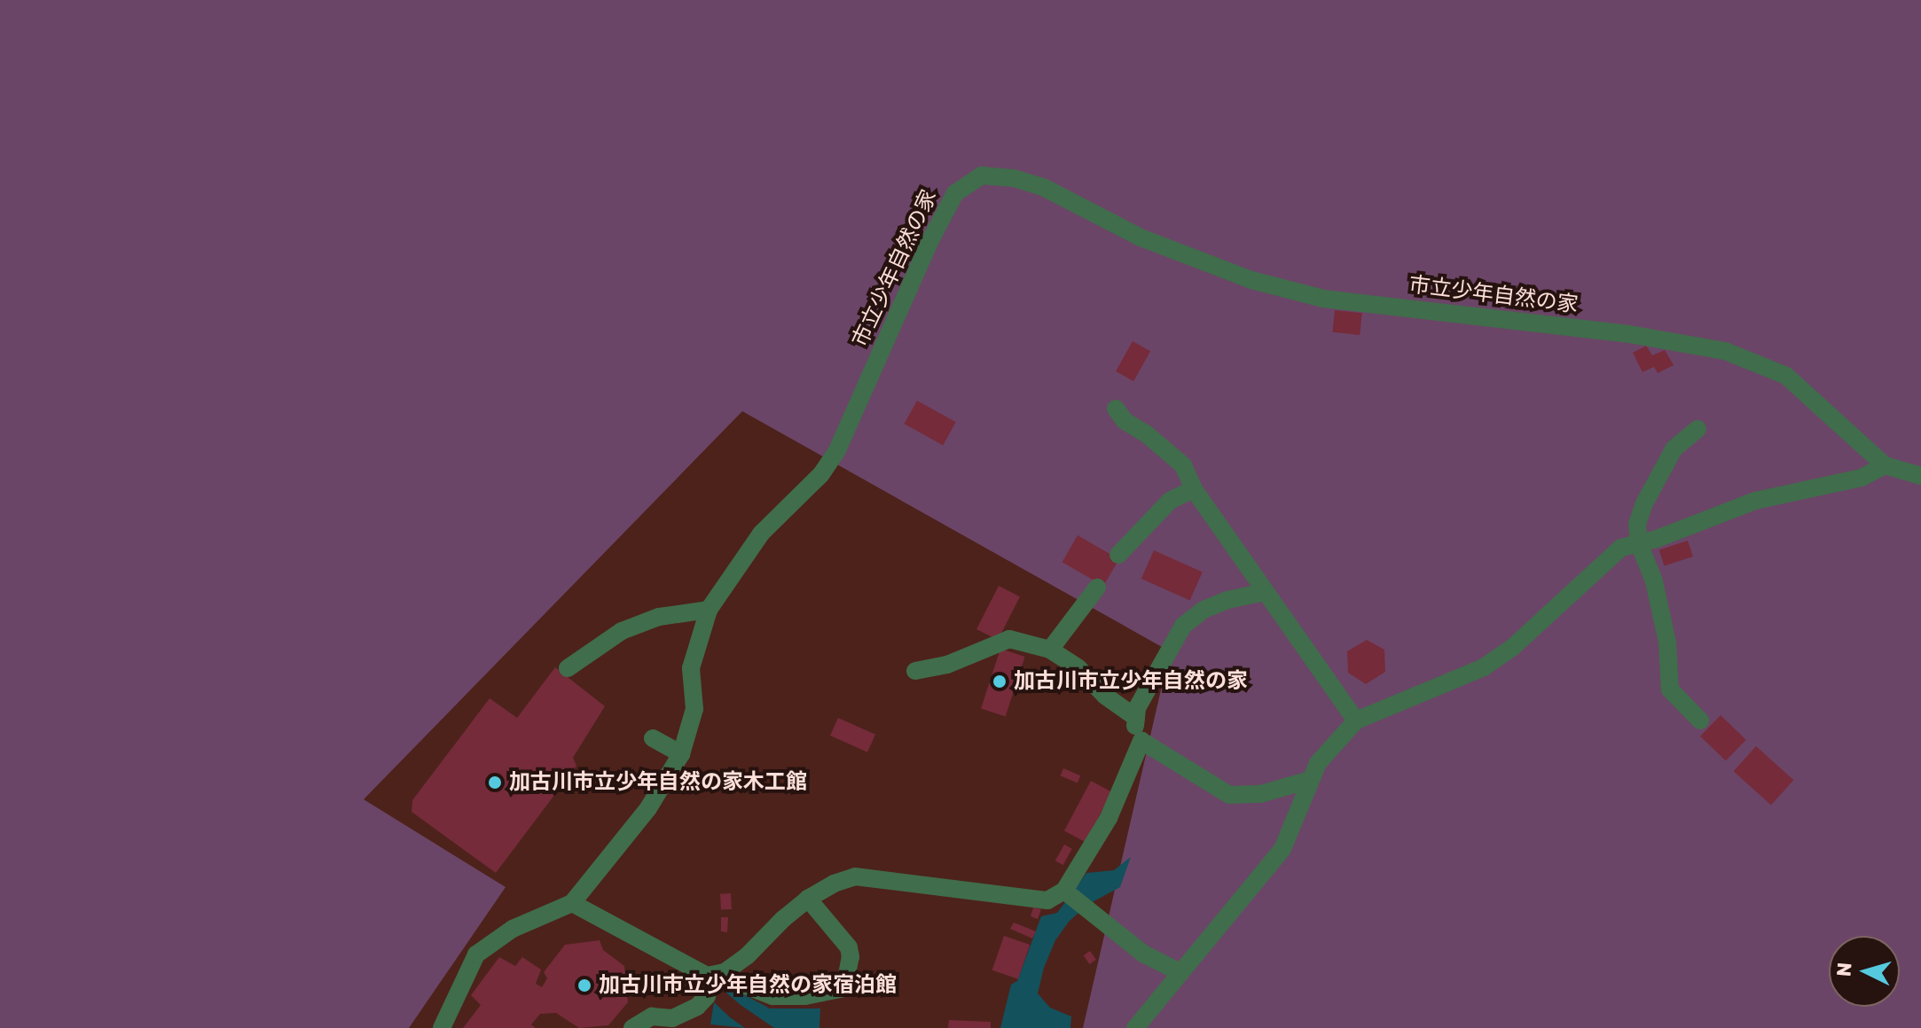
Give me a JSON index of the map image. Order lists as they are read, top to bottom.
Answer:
{
  "streets": {
    "lane": ["市立少年自然の家"]
  },
  "places": ["加古川市立少年自然の家", "加古川市立少年自然の家木工館", "加古川市立少年自然の家宿泊館"],
  "north": "left"
}
